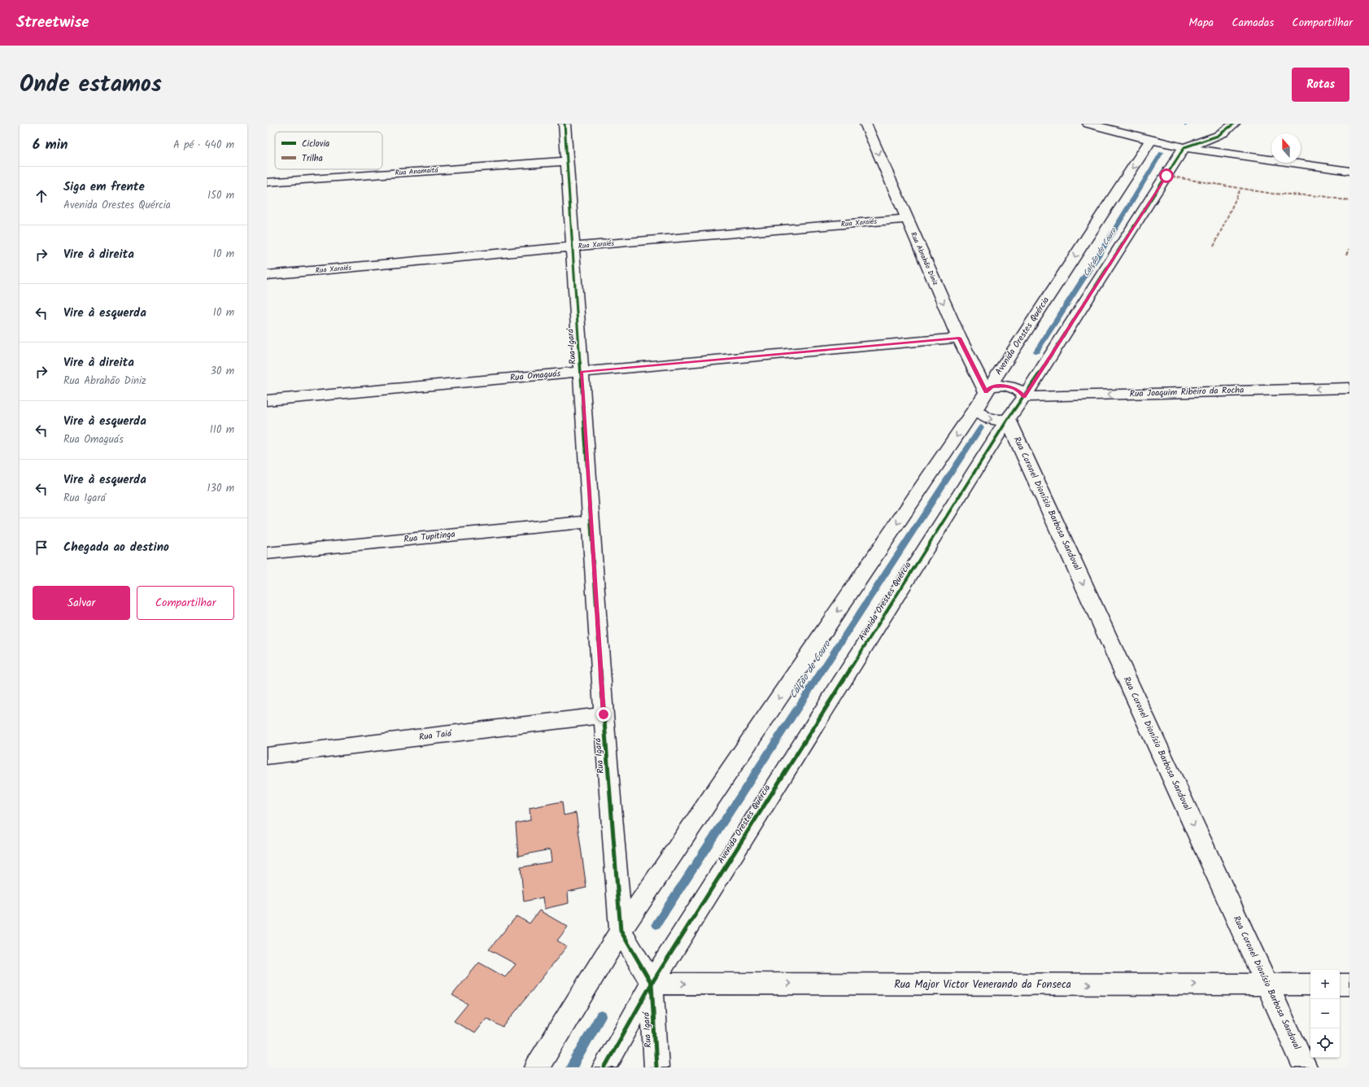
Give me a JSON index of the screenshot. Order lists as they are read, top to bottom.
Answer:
{
  "streets": {
    "street": [
      "Rua Anamaitá",
      "Rua Xaraiés",
      "Rua Abrahão Diniz",
      "Avenida Orestes Quércia",
      "Rua Igará",
      "Rua Omaguás",
      "Rua Joaquim Ribeiro da Rocha",
      "Rua Coronel Dionísio Barbosa Sandoval",
      "Rua Tupitinga",
      "Rua Taiá",
      "Rua Major Victor Venerando da Fonseca"
    ]
  },
  "crossings": [
    ["Rua Anamaitá", "Rua Igará"],
    ["Rua Xaraiés", "Rua Abrahão Diniz"],
    ["Rua Xaraiés", "Rua Igará"],
    ["Rua Abrahão Diniz", "Avenida Orestes Quércia"],
    ["Rua Abrahão Diniz", "Rua Omaguás"],
    ["Rua Abrahão Diniz", "Rua Joaquim Ribeiro da Rocha"],
    ["Rua Abrahão Diniz", "Rua Coronel Dionísio Barbosa Sandoval"],
    ["Avenida Orestes Quércia", "Rua Igará"],
    ["Avenida Orestes Quércia", "Rua Joaquim Ribeiro da Rocha"],
    ["Avenida Orestes Quércia", "Rua Coronel Dionísio Barbosa Sandoval"],
    ["Avenida Orestes Quércia", "Rua Major Victor Venerando da Fonseca"],
    ["Rua Igará", "Rua Omaguás"],
    ["Rua Igará", "Rua Tupitinga"],
    ["Rua Igará", "Rua Taiá"],
    ["Rua Igará", "Rua Major Victor Venerando da Fonseca"],
    ["Rua Joaquim Ribeiro da Rocha", "Rua Coronel Dionísio Barbosa Sandoval"],
    ["Rua Coronel Dionísio Barbosa Sandoval", "Rua Major Victor Venerando da Fonseca"]
  ],
  "one_way": [
    "Rua Abrahão Diniz",
    "Rua Joaquim Ribeiro da Rocha",
    "Rua Coronel Dionísio Barbosa Sandoval",
    "Rua Major Victor Venerando da Fonseca"
  ],
  "water": ["Calção de Couro"],
  "legend": ["Ciclovia", "Trilha"],
  "north": "top",
  "page": {
    "header": "Streetwise",
    "nav": ["Mapa", "Camadas", "Compartilhar"],
    "title": "Onde estamos",
    "buttons": [
      "Rotas",
      ["Salvar", "Compartilhar"]
    ],
    "heading": ["6 min", "A pé · 440 m"],
    "list": [
      ["Siga em frente", "Avenida Orestes Quércia", "150 m"],
      ["Vire à direita", "10 m"],
      ["Vire à esquerda", "10 m"],
      ["Vire à direita", "Rua Abrahão Diniz", "30 m"],
      ["Vire à esquerda", "Rua Omaguás", "110 m"],
      ["Vire à esquerda", "Rua Igará", "130 m"],
      "Chegada ao destino"
    ],
    "map_buttons": ["+", "−"]
  }
}
